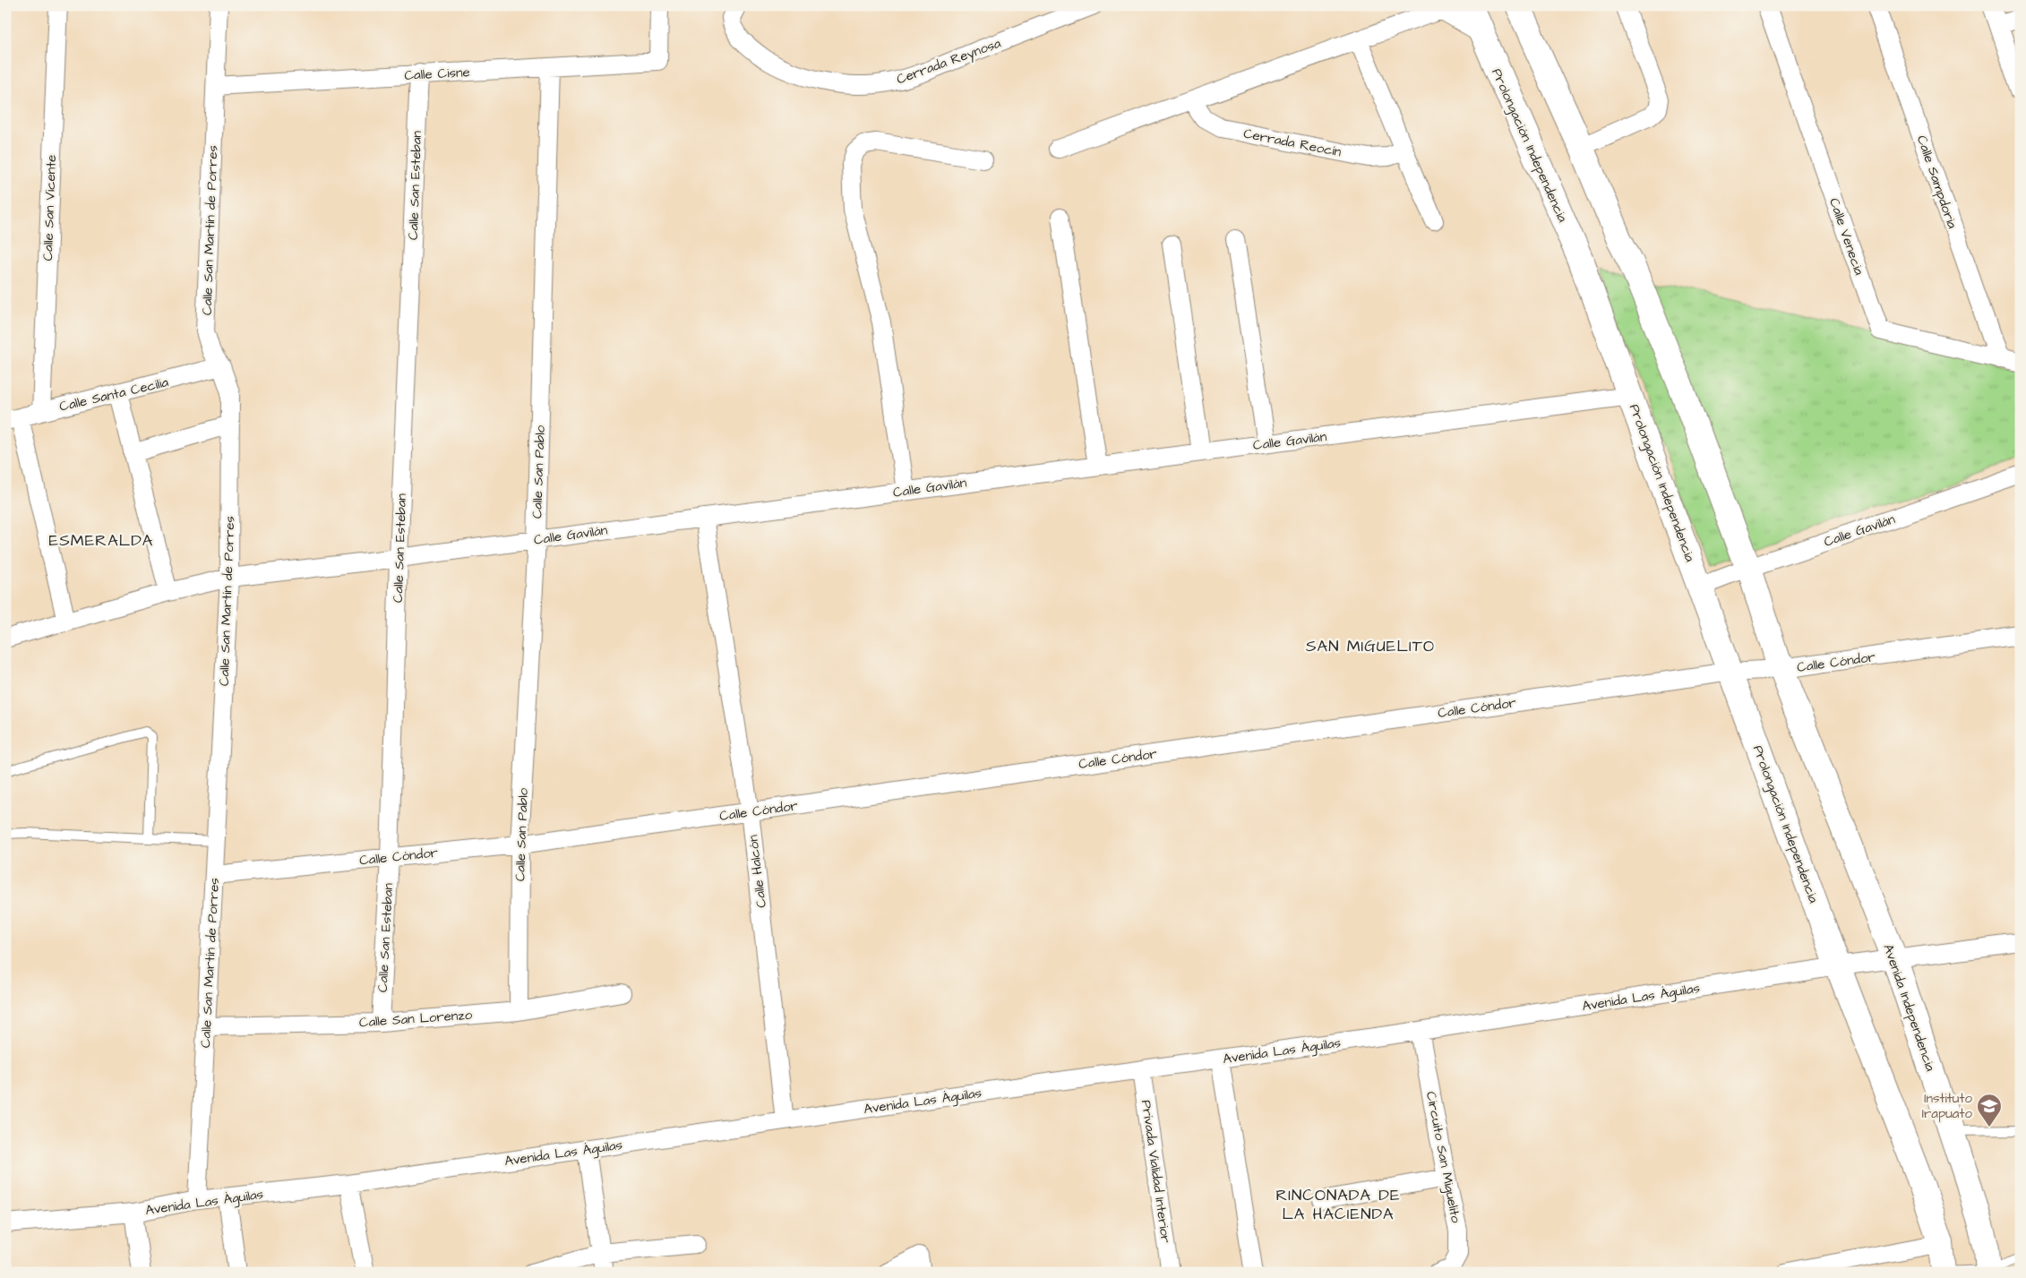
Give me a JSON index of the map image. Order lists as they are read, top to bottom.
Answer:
{
  "streets": {
    "street": [
      "Cerrada Reynosa",
      "Calle Cisne",
      "Cerrada Reocín",
      "Prolongación Independencia",
      "Calle Sampdoria",
      "Calle San Esteban",
      "Calle San Vicente",
      "Calle San Martín de Porres",
      "Calle Venecia",
      "Calle Santa Cecilia",
      "Calle Gavilán",
      "Calle San Pablo",
      "Calle Cóndor",
      "Calle Halcón",
      "Avenida Las Águilas",
      "Avenida Independencia",
      "Calle San Lorenzo",
      "Circuito San Miguelito",
      "Privada Vialidad Interior"
    ]
  },
  "crossings": [
    ["Calle Cisne", "Calle San Esteban"],
    ["Calle Cisne", "Calle San Martín de Porres"],
    ["Calle Cisne", "Calle San Pablo"],
    ["Prolongación Independencia", "Calle Gavilán"],
    ["Prolongación Independencia", "Calle Cóndor"],
    ["Prolongación Independencia", "Avenida Las Águilas"],
    ["Calle Sampdoria", "Calle Venecia"],
    ["Calle San Esteban", "Calle Gavilán"],
    ["Calle San Esteban", "Calle Cóndor"],
    ["Calle San Esteban", "Calle San Lorenzo"],
    ["Calle San Vicente", "Calle Santa Cecilia"],
    ["Calle San Martín de Porres", "Calle Santa Cecilia"],
    ["Calle San Martín de Porres", "Calle Gavilán"],
    ["Calle San Martín de Porres", "Calle Cóndor"],
    ["Calle San Martín de Porres", "Avenida Las Águilas"],
    ["Calle San Martín de Porres", "Calle San Lorenzo"],
    ["Calle Gavilán", "Calle San Pablo"],
    ["Calle Gavilán", "Calle Halcón"],
    ["Calle San Pablo", "Calle Cóndor"],
    ["Calle San Pablo", "Calle San Lorenzo"],
    ["Calle Cóndor", "Calle Halcón"],
    ["Calle Cóndor", "Avenida Independencia"],
    ["Calle Halcón", "Avenida Las Águilas"],
    ["Avenida Las Águilas", "Avenida Independencia"],
    ["Avenida Las Águilas", "Circuito San Miguelito"],
    ["Avenida Las Águilas", "Privada Vialidad Interior"]
  ],
  "districts": ["ESMERALDA", "SAN MIGUELITO", "RINCONADA DE LA HACIENDA"],
  "places": {
    "school or university": ["Instituto Irapuato"]
  }
}
